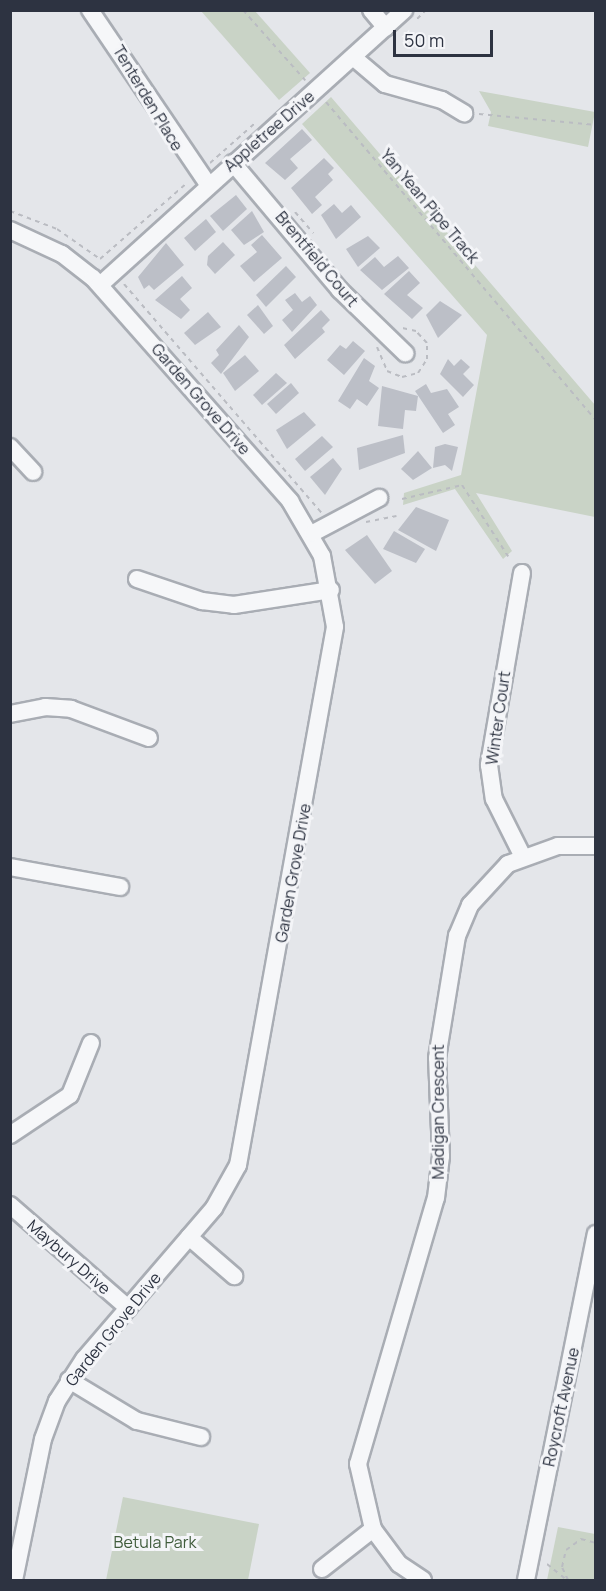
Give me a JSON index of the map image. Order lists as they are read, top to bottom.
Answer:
{
  "streets": {
    "street": [
      "Tenterden Place",
      "Appletree Drive",
      "Brentfield Court",
      "Garden Grove Drive",
      "Winter Court",
      "Madigan Crescent",
      "Maybury Drive",
      "Roycroft Avenue"
    ],
    "path": ["Yan Yean Pipe Track"]
  },
  "crossings": [
    ["Tenterden Place", "Appletree Drive"],
    ["Appletree Drive", "Yan Yean Pipe Track"],
    ["Appletree Drive", "Brentfield Court"],
    ["Appletree Drive", "Garden Grove Drive"],
    ["Garden Grove Drive", "Maybury Drive"],
    ["Winter Court", "Madigan Crescent"]
  ],
  "parks": ["Betula Park"],
  "scale_bar": "50 m"
}
